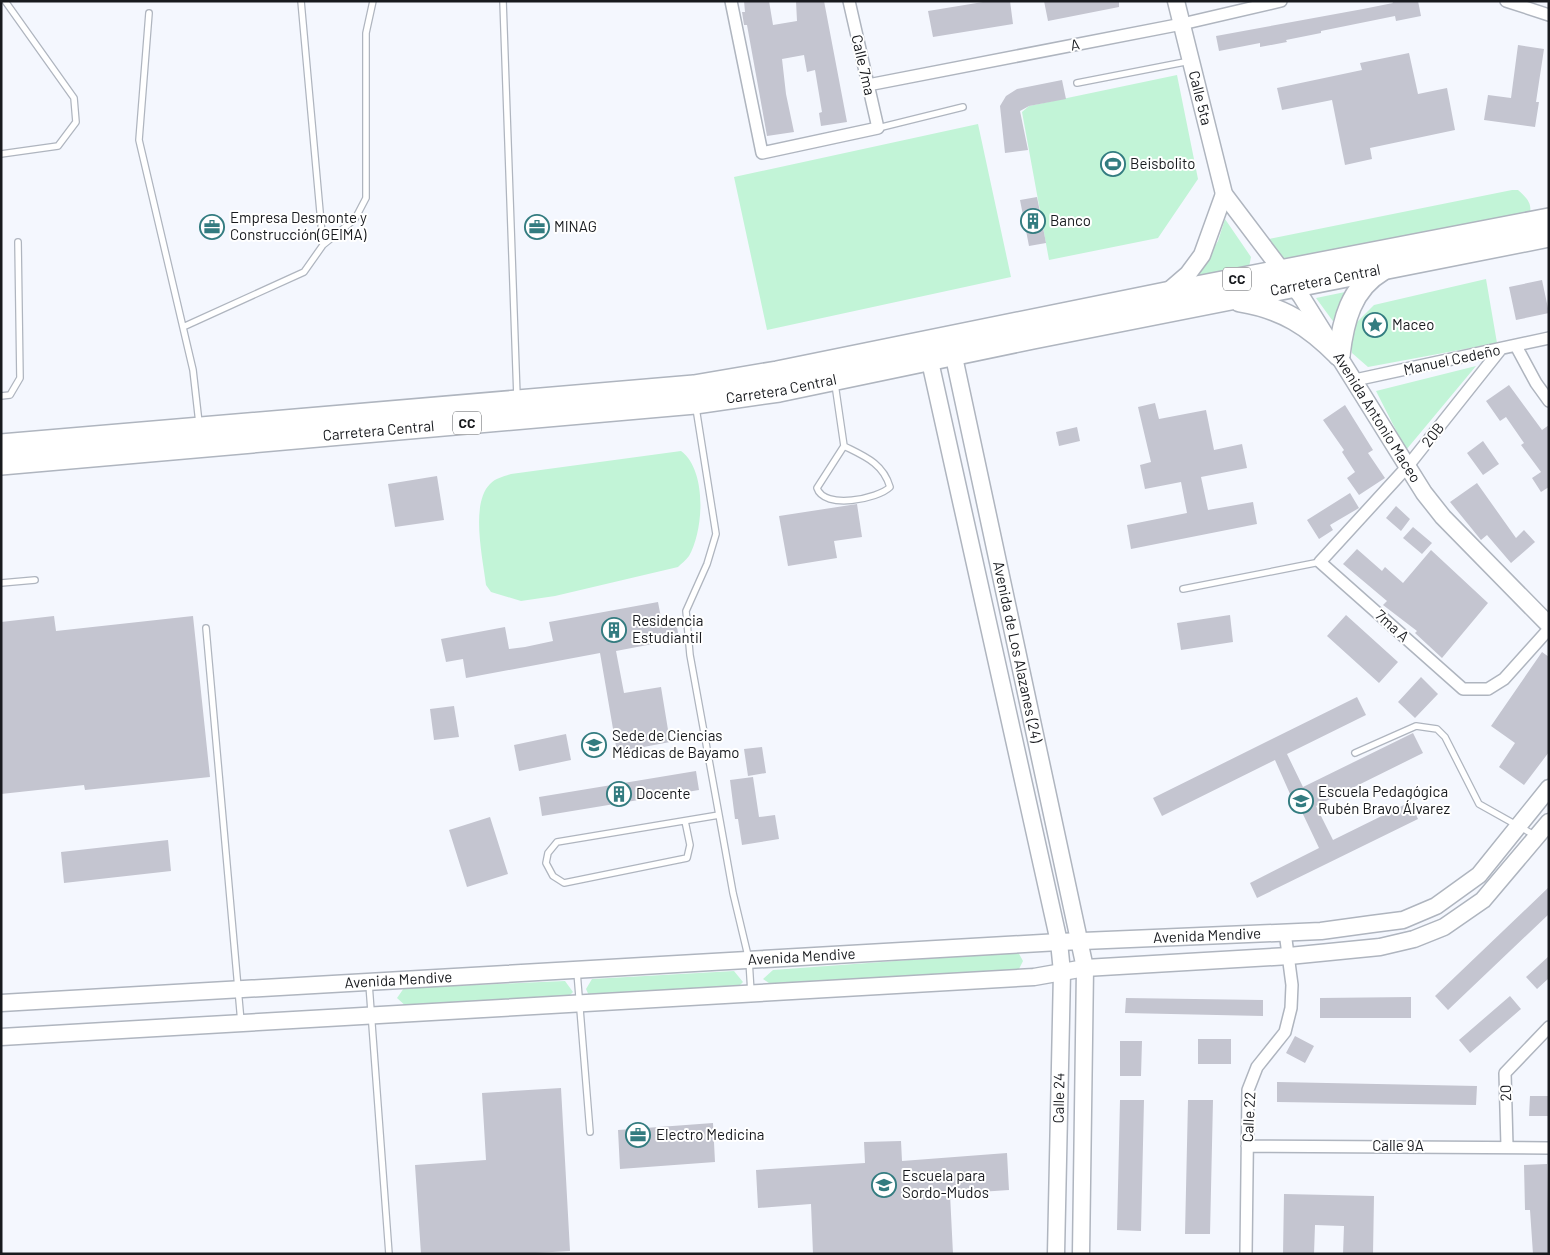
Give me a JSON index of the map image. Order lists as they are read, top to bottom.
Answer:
{
  "streets": {
    "highway": ["CC", "Carretera Central"],
    "street": [
      "A",
      "Calle 7ma",
      "Calle 5ta",
      "Manuel Cedeño",
      "Avenida Antonio Maceo",
      "20B",
      "7ma A",
      "Avenida de Los Alazanes (24)",
      "Avenida Mendive",
      "20",
      "Calle 24",
      "Calle 22",
      "Calle 9A"
    ]
  },
  "crossings": [
    ["A", "Calle 7ma"],
    ["A", "Calle 5ta"],
    ["Calle 5ta", "Avenida Antonio Maceo"],
    ["Carretera Central", "Avenida Antonio Maceo"],
    ["Carretera Central", "Avenida de Los Alazanes (24)"],
    ["Manuel Cedeño", "Avenida Antonio Maceo"],
    ["Manuel Cedeño", "20B"],
    ["Avenida Antonio Maceo", "20B"],
    ["20B", "7ma A"],
    ["Avenida de Los Alazanes (24)", "Avenida Mendive"],
    ["Avenida de Los Alazanes (24)", "Calle 24"],
    ["Avenida Mendive", "Calle 24"],
    ["Avenida Mendive", "Calle 22"],
    ["20", "Calle 9A"],
    ["Calle 22", "Calle 9A"]
  ],
  "places": {
    "sports": ["Beisbolito"],
    "building": ["Banco", "Residencia Estudiantil", "Docente"],
    "office": ["Empresa Desmonte y Construcción(GElMA)", "MINAG", "Electro Medicina"],
    "place": ["Maceo"],
    "school or university": ["Sede de Ciencias Médicas de Bayamo", "Escuela Pedagógica Rubén Bravo Álvarez", "Escuela para Sordo-Mudos"]
  }
}
